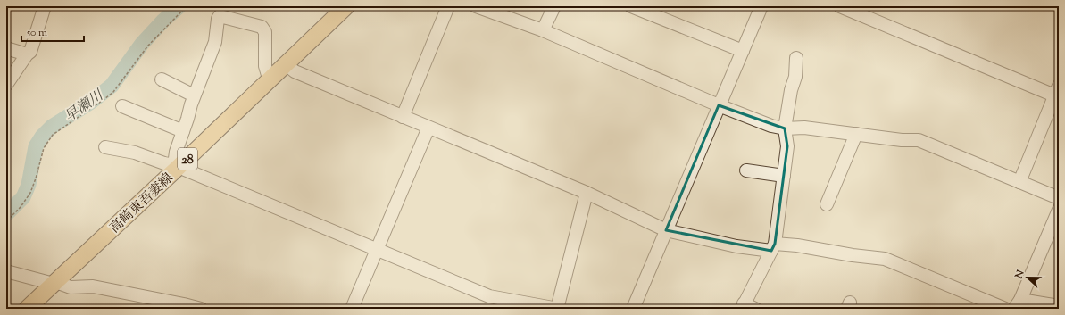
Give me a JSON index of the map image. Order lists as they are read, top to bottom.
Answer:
{
  "streets": {
    "main road": ["28", "高崎東吾妻線"]
  },
  "water": ["早瀬川"],
  "scale_bar": "50 m",
  "north": "left"
}
